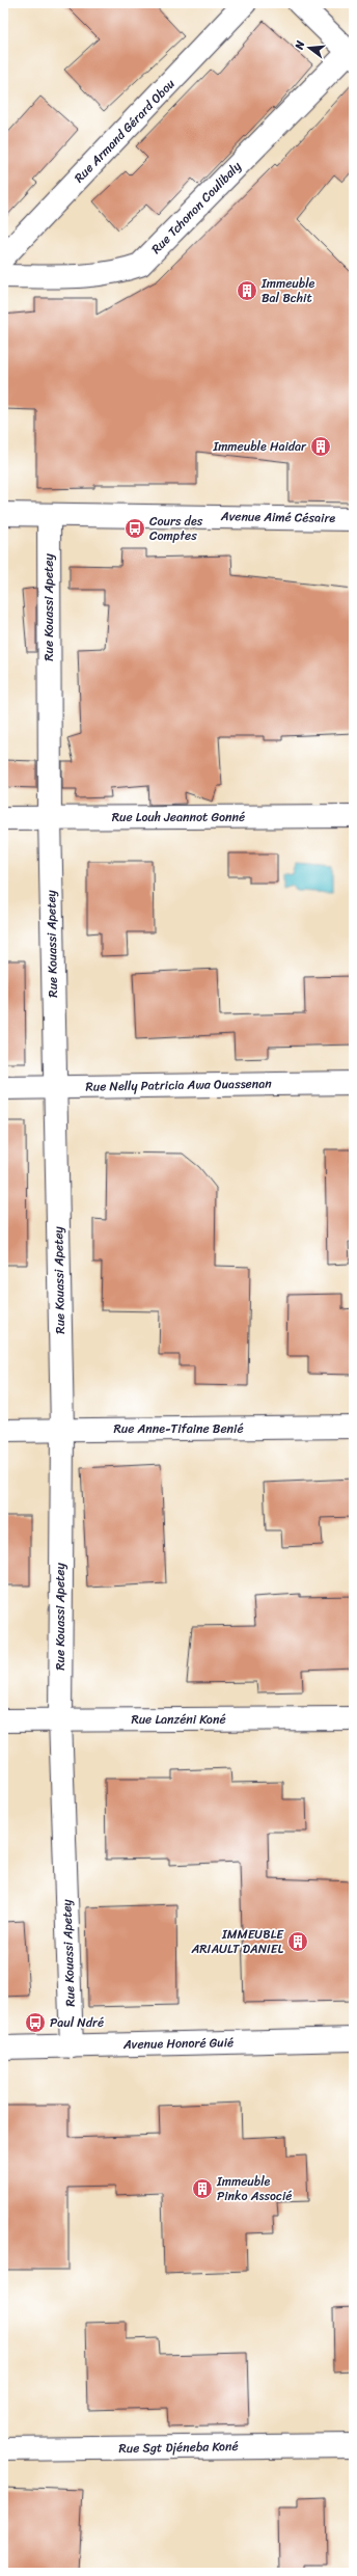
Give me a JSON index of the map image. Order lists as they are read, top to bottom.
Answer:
{
  "streets": {
    "street": [
      "Rue Armand Gérard Obou",
      "Rue Tchonon Coulibaly",
      "Avenue Aimé Césaire",
      "Rue Kouassi Apetey",
      "Rue Louh Jeannot Gonné",
      "Rue Nelly Patricia Awa Ouassenan",
      "Rue Anne-Tifaine Benié",
      "Rue Lanzéni Koné",
      "Avenue Honoré Guié",
      "Rue Sgt Djéneba Koné"
    ]
  },
  "crossings": [
    ["Avenue Aimé Césaire", "Rue Kouassi Apetey"],
    ["Rue Kouassi Apetey", "Rue Louh Jeannot Gonné"],
    ["Rue Kouassi Apetey", "Rue Nelly Patricia Awa Ouassenan"],
    ["Rue Kouassi Apetey", "Rue Anne-Tifaine Benié"],
    ["Rue Kouassi Apetey", "Rue Lanzéni Koné"],
    ["Rue Kouassi Apetey", "Avenue Honoré Guié"]
  ],
  "places": {
    "building": [
      "Immeuble Bal Bchit",
      "Immeuble Haidar",
      "IMMEUBLE ARIAULT DANIEL",
      "Immeuble Pinko Associé"
    ],
    "bus stop": ["Cours des Comptes", "Paul Ndré"]
  },
  "north": "left"
}
